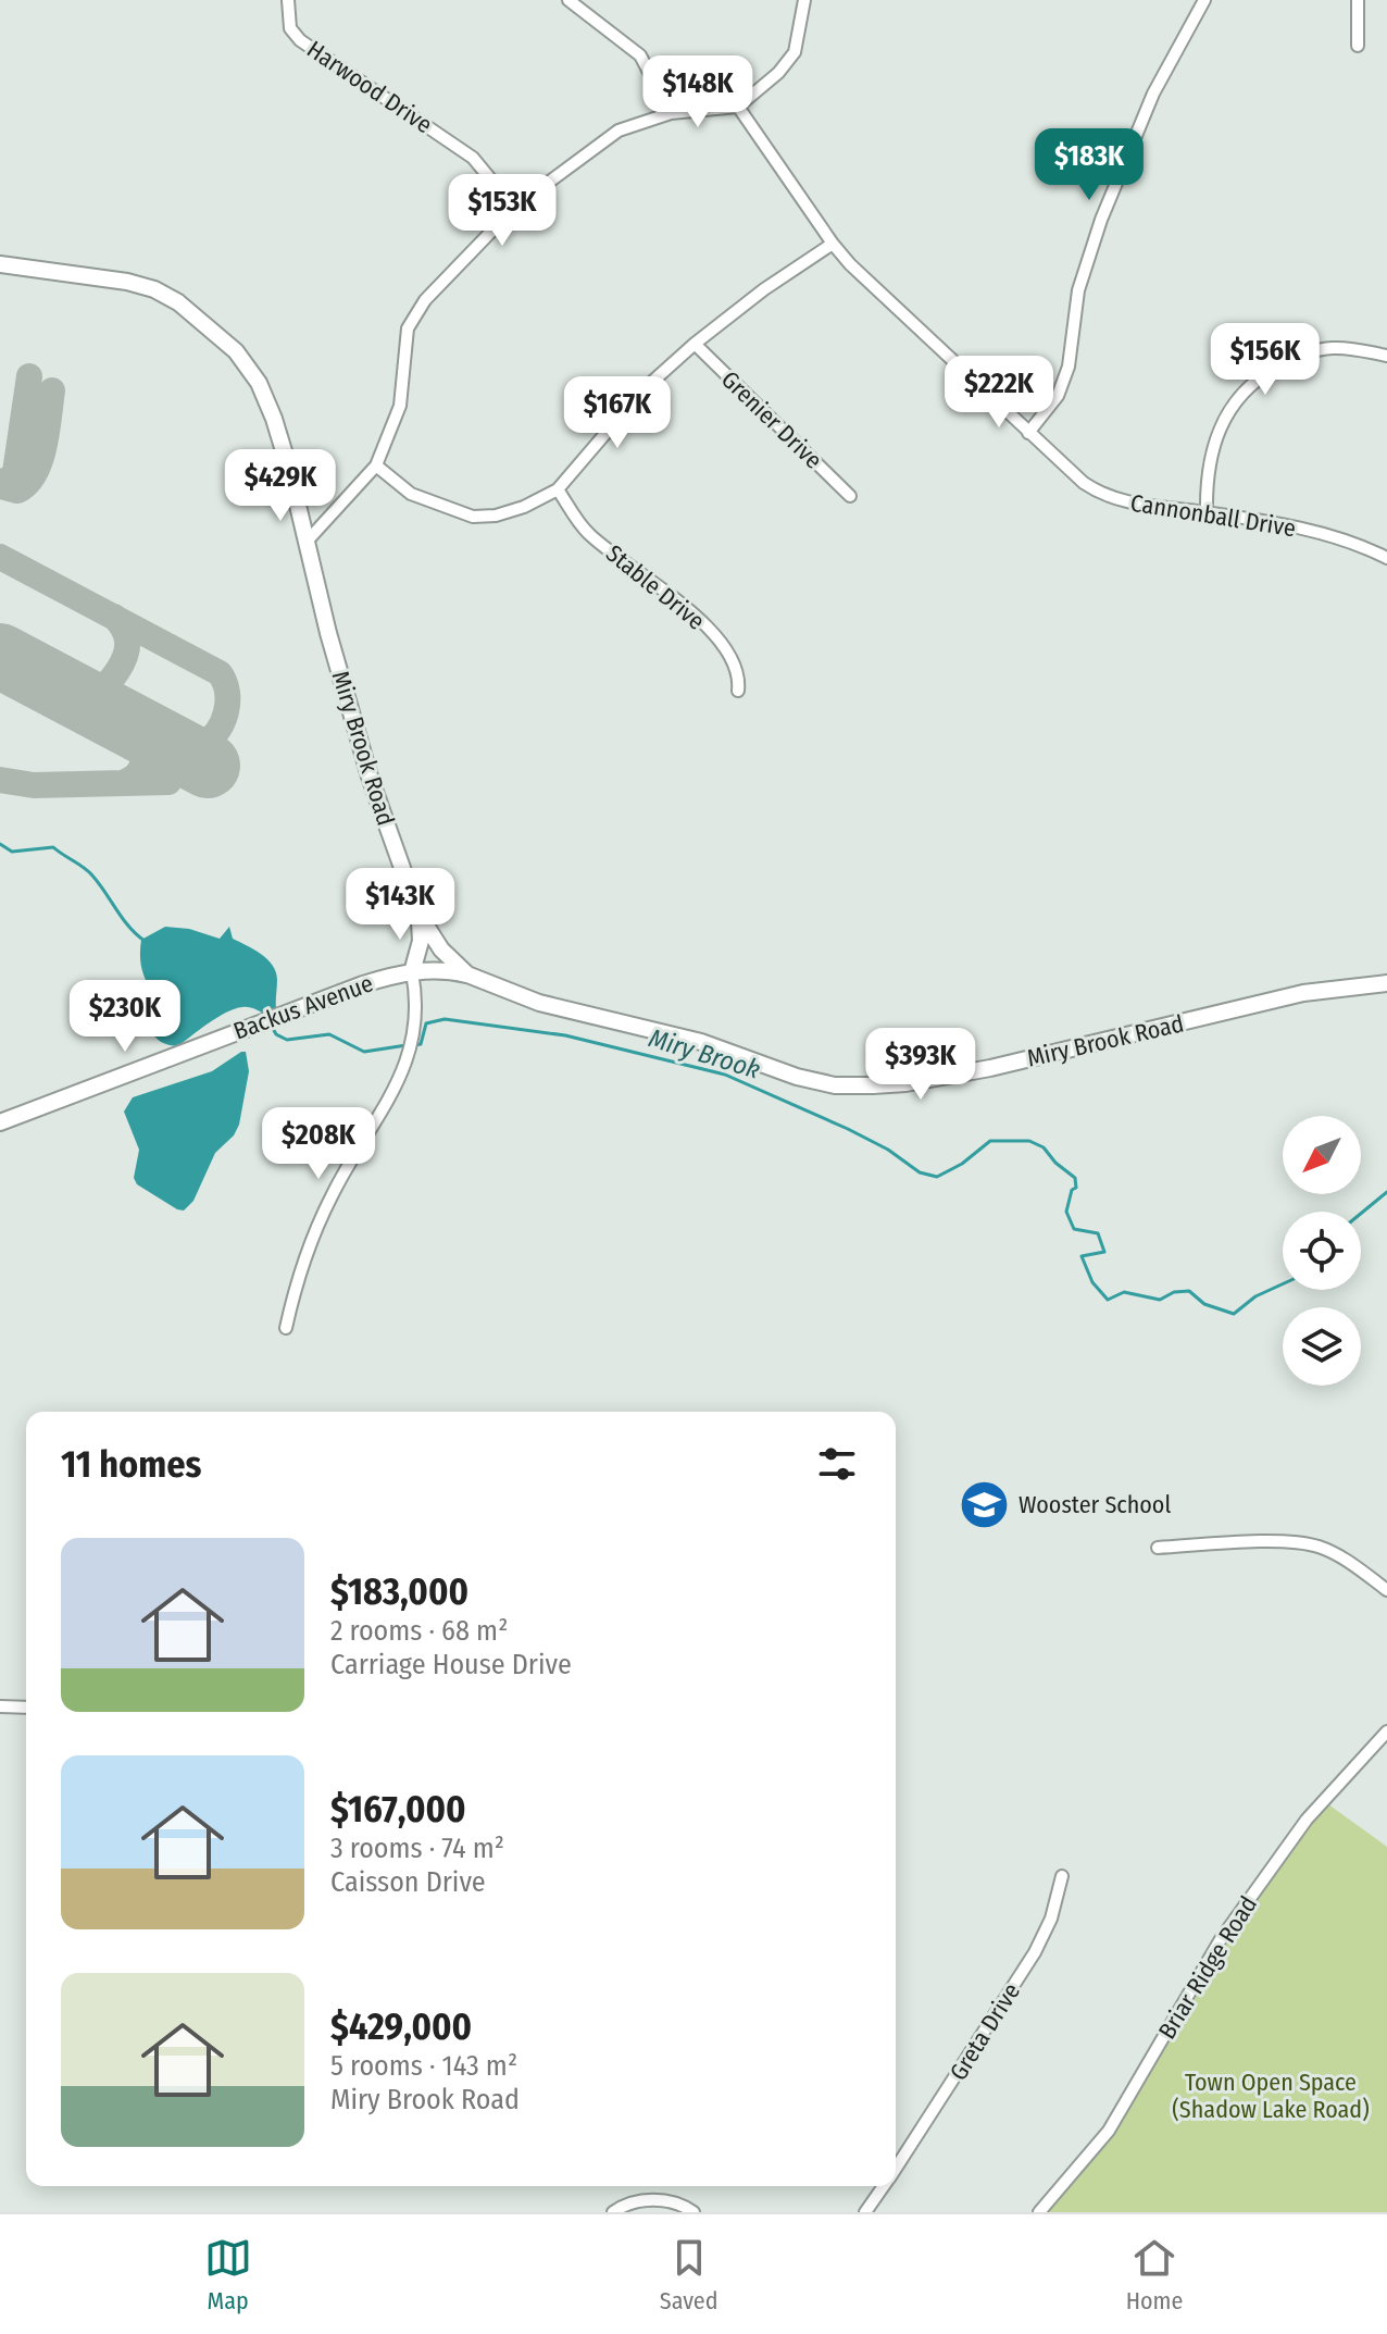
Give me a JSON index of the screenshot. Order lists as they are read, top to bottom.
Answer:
{
  "streets": {
    "main road": ["Miry Brook Road", "Backus Avenue"],
    "street": [
      "Harwood Drive",
      "Grenier Drive",
      "Cannonball Drive",
      "Stable Drive",
      "Briar Ridge Road",
      "Greta Drive"
    ]
  },
  "crossings": [
    ["Miry Brook Road", "Backus Avenue"]
  ],
  "water": ["Miry Brook"],
  "parks": ["Town Open Space (Shadow Lake Road)"],
  "places": {
    "school or university": ["Wooster School"]
  },
  "north": "bottom left",
  "page": {
    "price": [
      "$148K",
      "$183K",
      "$153K",
      "$156K",
      "$222K",
      "$167K",
      "$429K",
      "$143K",
      "$230K",
      "$393K",
      "$208K"
    ],
    "heading": "11 homes",
    "list": [
      {
        "name": "$183,000",
        "note": "2 rooms · 68 m² · Carriage House Drive"
      },
      {
        "name": "$167,000",
        "note": "3 rooms · 74 m² · Caisson Drive"
      },
      {
        "name": "$429,000",
        "note": "5 rooms · 143 m² · Miry Brook Road"
      }
    ],
    "tabs": ["Map", "Saved", "Home"]
  }
}
